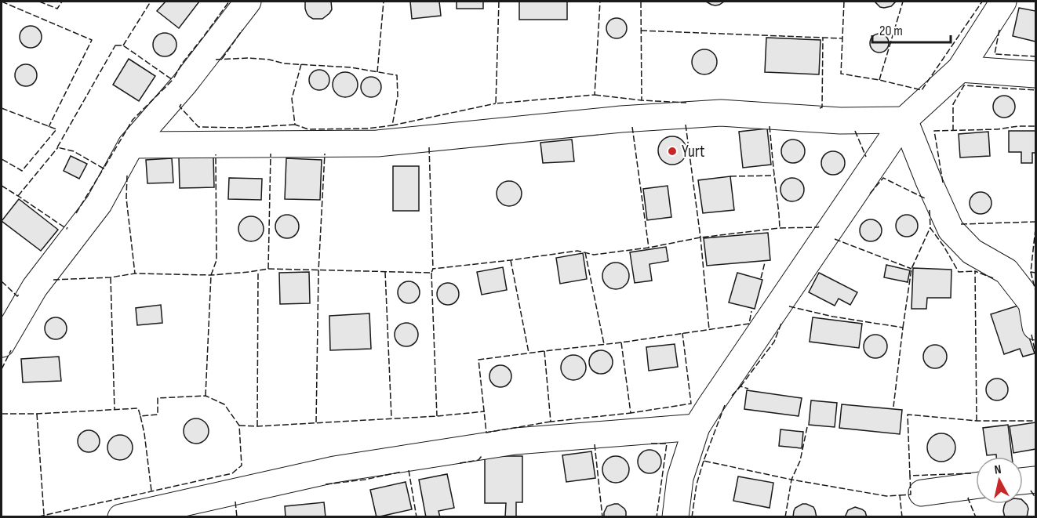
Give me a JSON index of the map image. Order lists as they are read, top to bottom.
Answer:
{
  "places": ["Yurt"],
  "scale_bar": "20 m",
  "north": "top"
}
